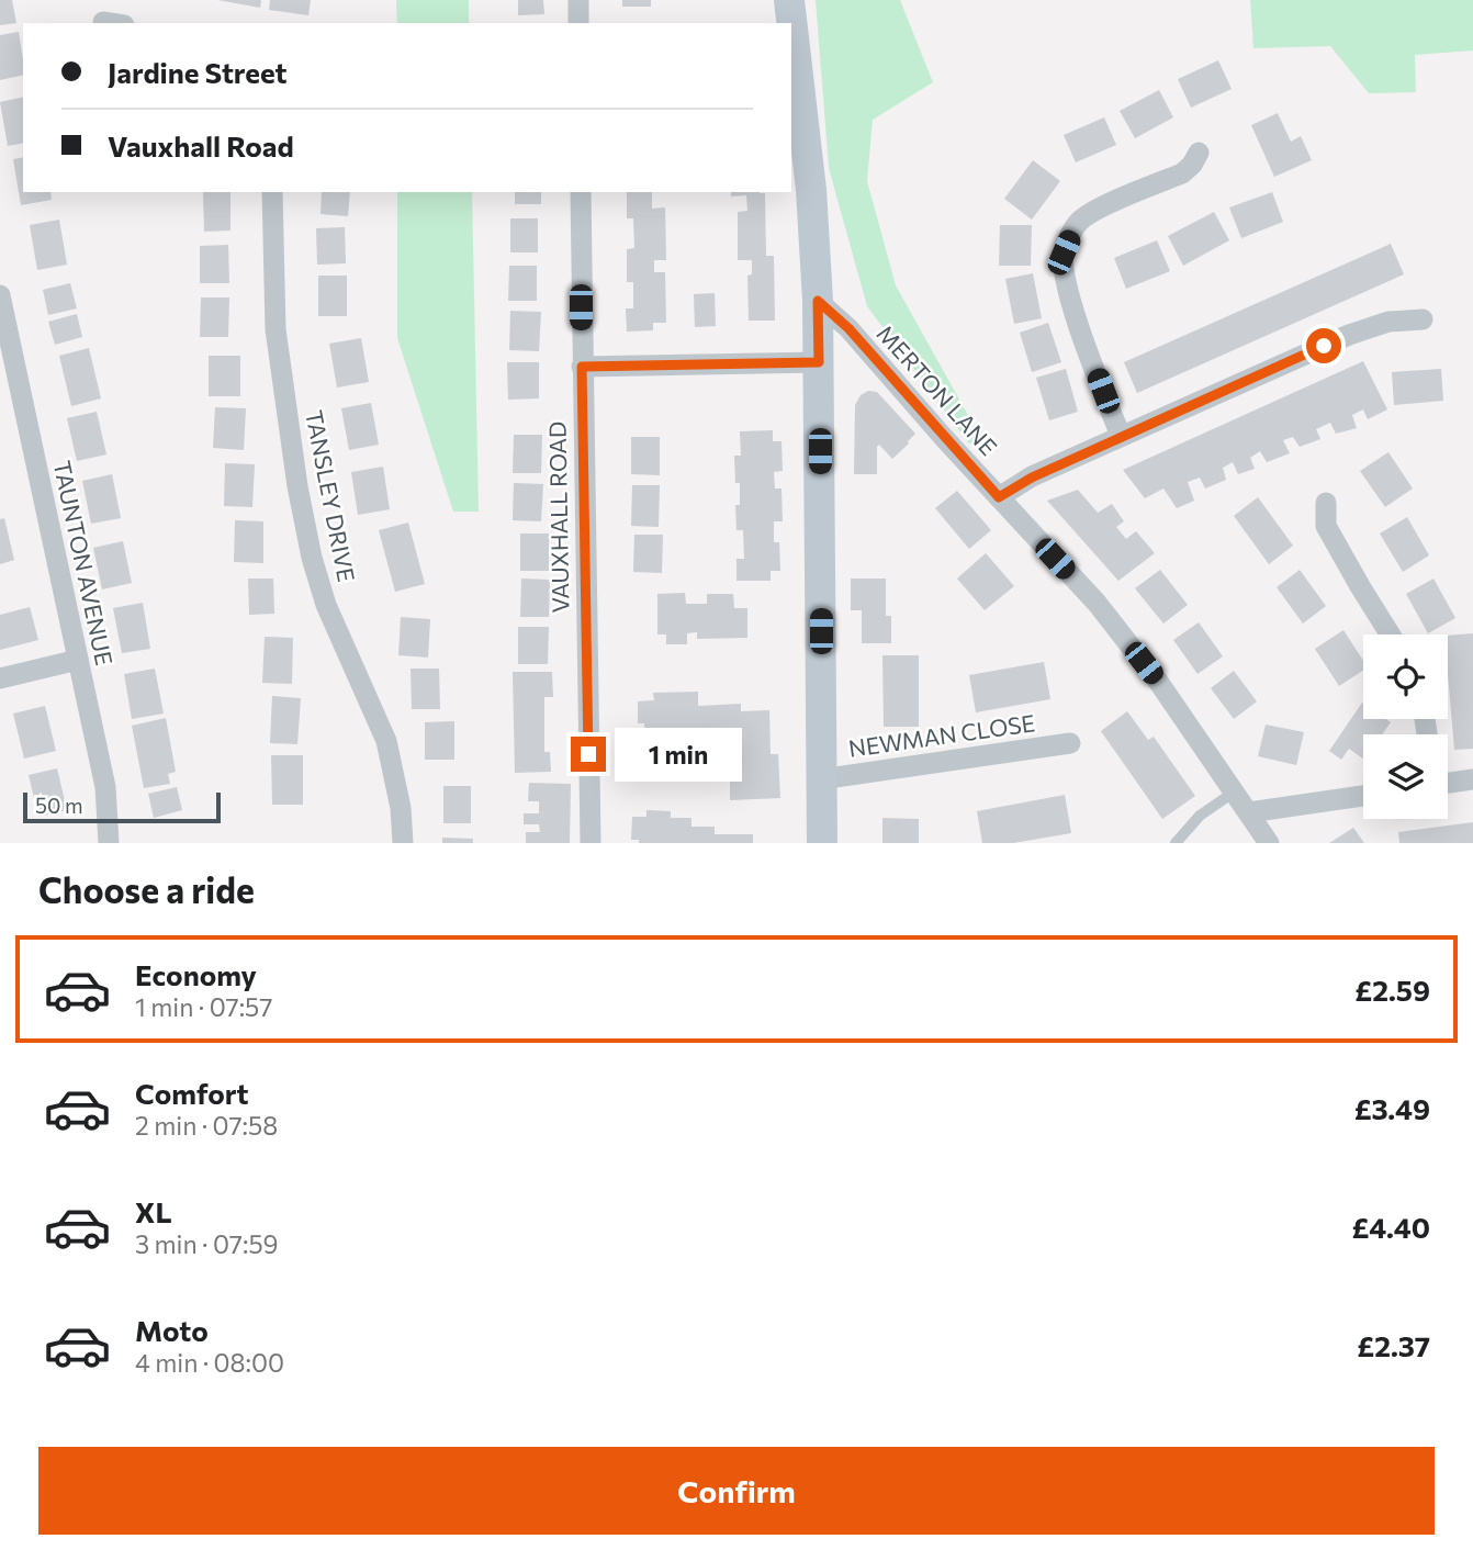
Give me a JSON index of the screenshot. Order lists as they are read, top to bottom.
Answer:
{
  "streets": {
    "street": [
      "MERTON LANE",
      "TANSLEY DRIVE",
      "VAUXHALL ROAD",
      "TAUNTON AVENUE",
      "NEWMAN CLOSE"
    ]
  },
  "scale_bar": "50 m",
  "page": {
    "banner": ["Jardine Street", "Vauxhall Road"],
    "bubble": "1 min",
    "scale": "50 m",
    "heading": "Choose a ride",
    "list": [
      {
        "name": "Economy",
        "note": "1 min · 07:57",
        "value": "£2.59"
      },
      {
        "name": "Comfort",
        "note": "2 min · 07:58",
        "value": "£3.49"
      },
      {
        "name": "XL",
        "note": "3 min · 07:59",
        "value": "£4.40"
      },
      {
        "name": "Moto",
        "note": "4 min · 08:00",
        "value": "£2.37"
      }
    ],
    "buttons": "Confirm"
  }
}
